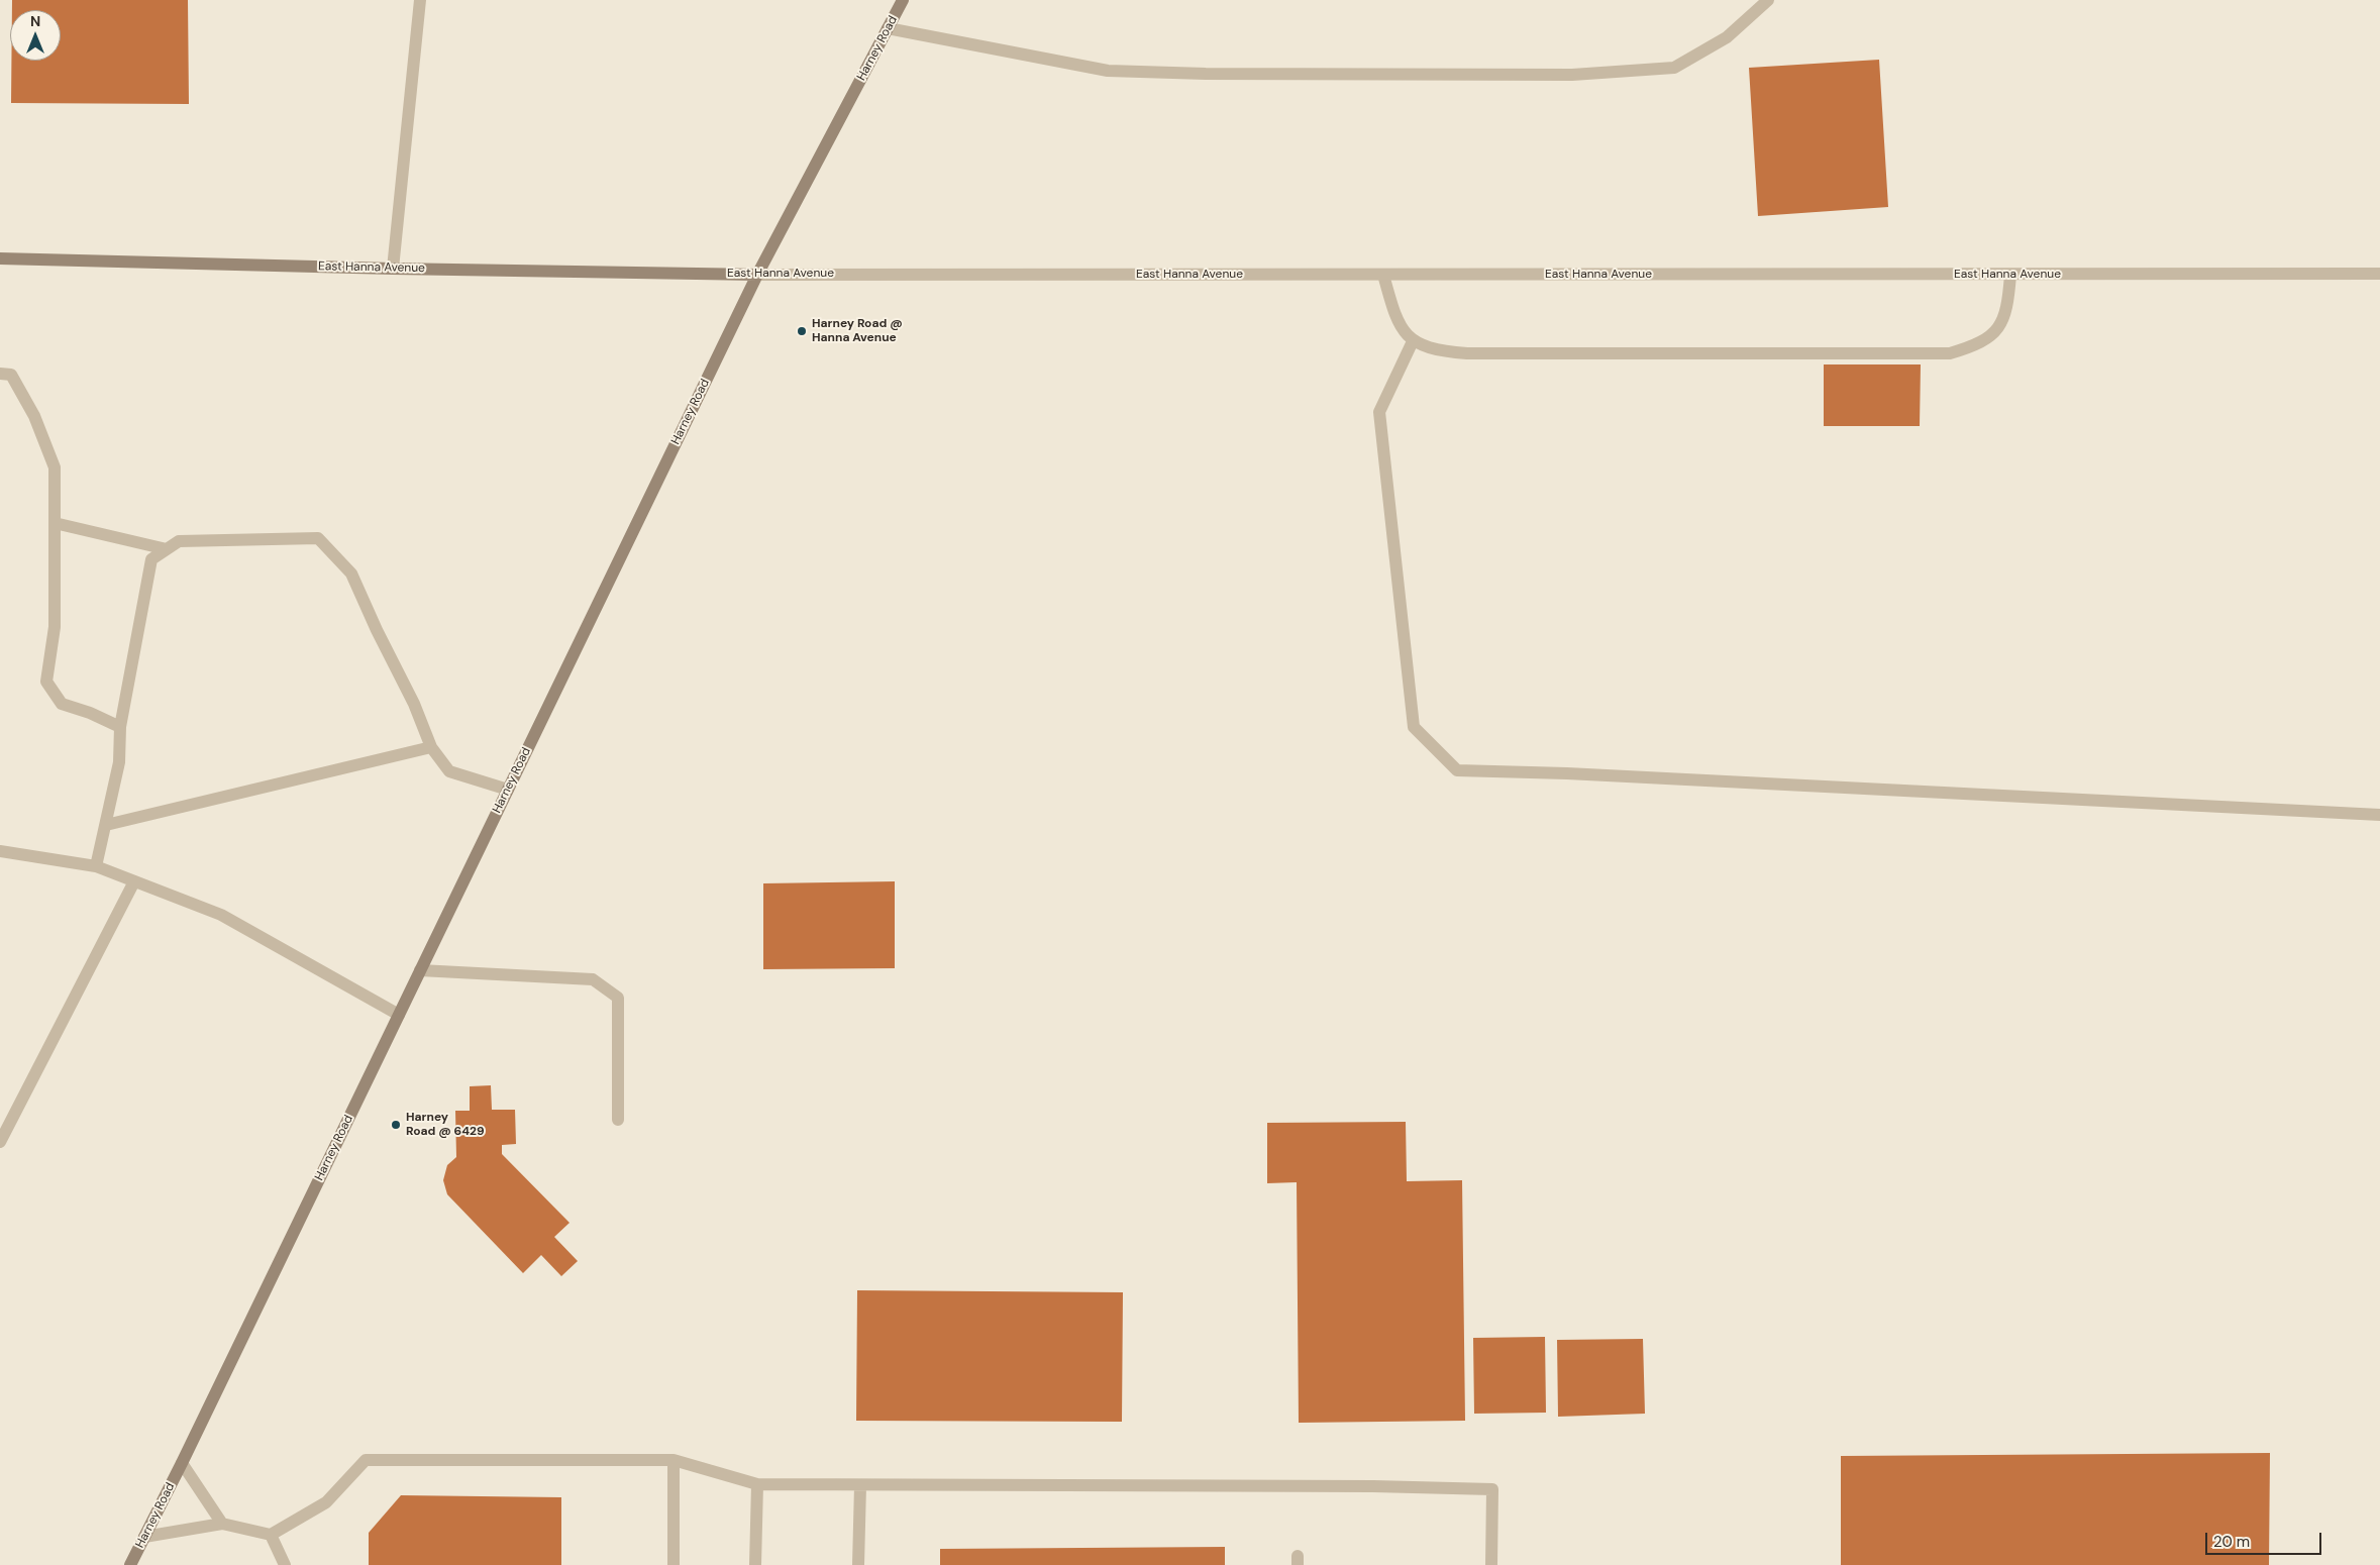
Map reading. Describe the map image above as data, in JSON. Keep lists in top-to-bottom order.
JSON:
{
  "streets": {
    "street": ["Harney Road", "East Hanna Avenue"]
  },
  "crossings": [
    ["Harney Road", "East Hanna Avenue"]
  ],
  "places": ["Harney Road @ Hanna Avenue", "Harney Road @ 6429"],
  "scale_bar": "20 m",
  "north": "top"
}
